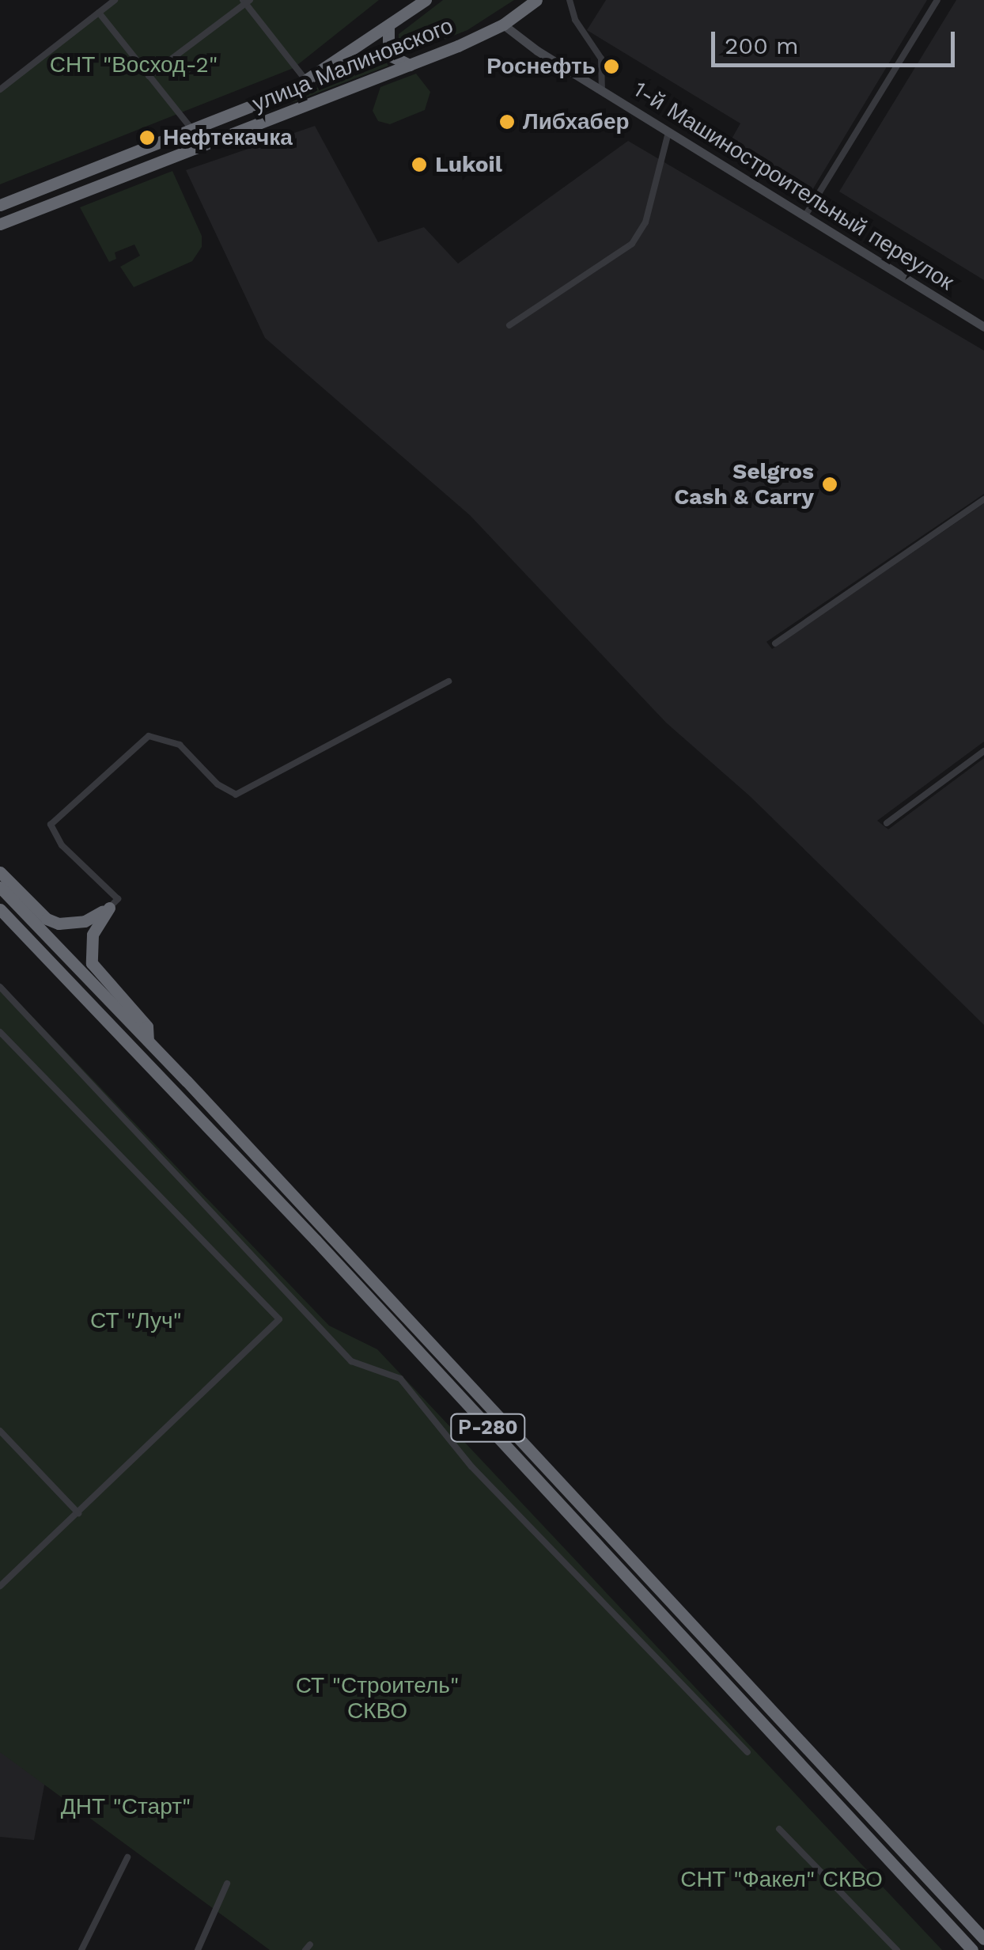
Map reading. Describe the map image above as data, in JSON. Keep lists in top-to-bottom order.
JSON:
{
  "streets": {
    "highway": ["улица Малиновского", "Р-280"],
    "street": ["1-й Машиностроительный переулок"]
  },
  "crossings": [
    ["улица Малиновского", "1-й Машиностроительный переулок"]
  ],
  "parks": [
    "СНТ \"Восход-2\"",
    "СТ \"Луч\"",
    "СТ \"Строитель\" СКВО",
    "ДНТ \"Старт\"",
    "СНТ \"Факел\" СКВО"
  ],
  "places": [
    "Роснефть",
    "Либхабер",
    "Нефтекачка",
    "Lukoil",
    "Selgros Cash & Carry"
  ],
  "scale_bar": "200 m"
}
